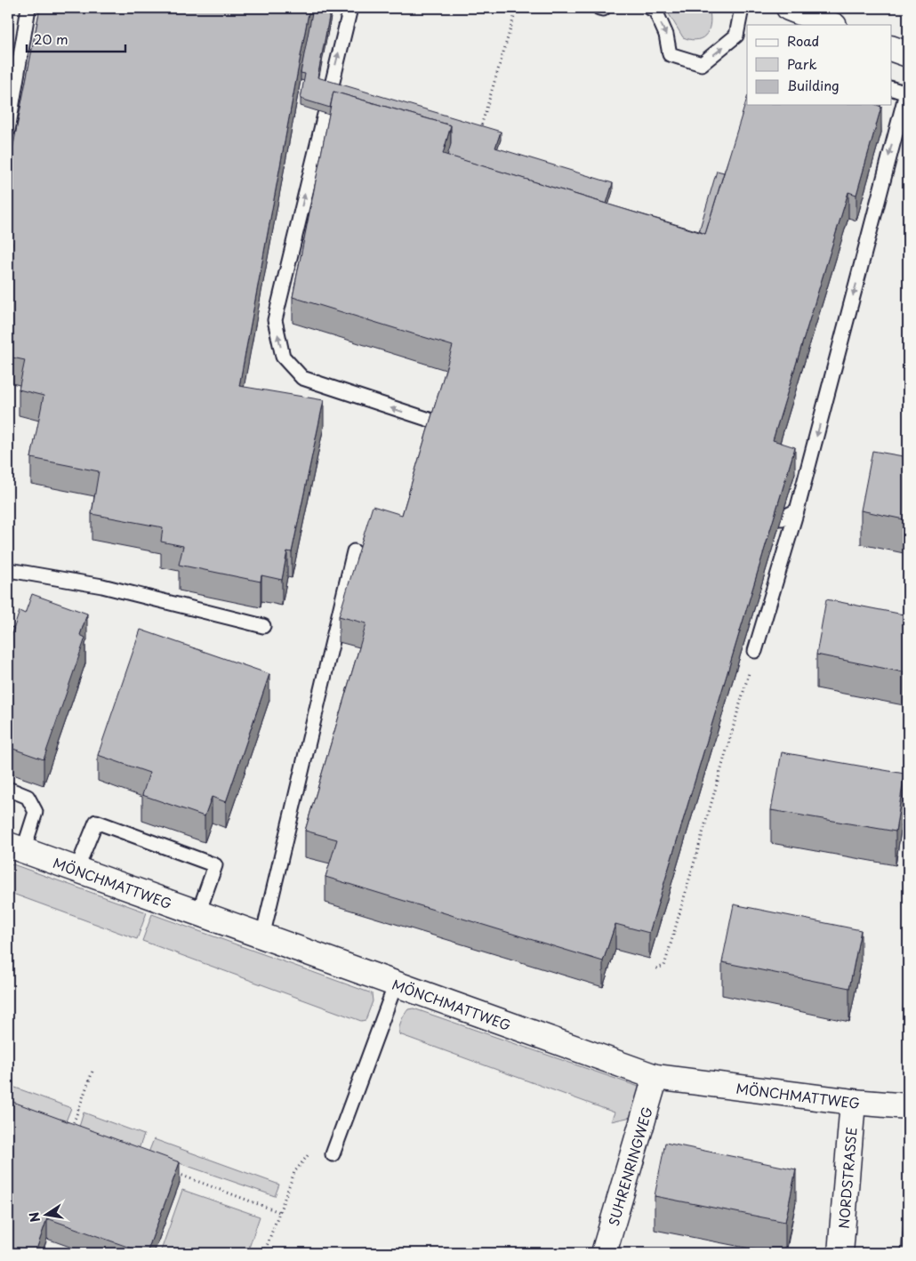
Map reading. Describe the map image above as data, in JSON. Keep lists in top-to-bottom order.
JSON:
{
  "streets": {
    "street": ["MÖNCHMATTWEG", "SUHRENRINGWEG", "NORDSTRASSE"]
  },
  "crossings": [
    ["MÖNCHMATTWEG", "SUHRENRINGWEG"],
    ["MÖNCHMATTWEG", "NORDSTRASSE"]
  ],
  "legend": ["Road", "Park", "Building"],
  "scale_bar": "20 m",
  "north": "left"
}
